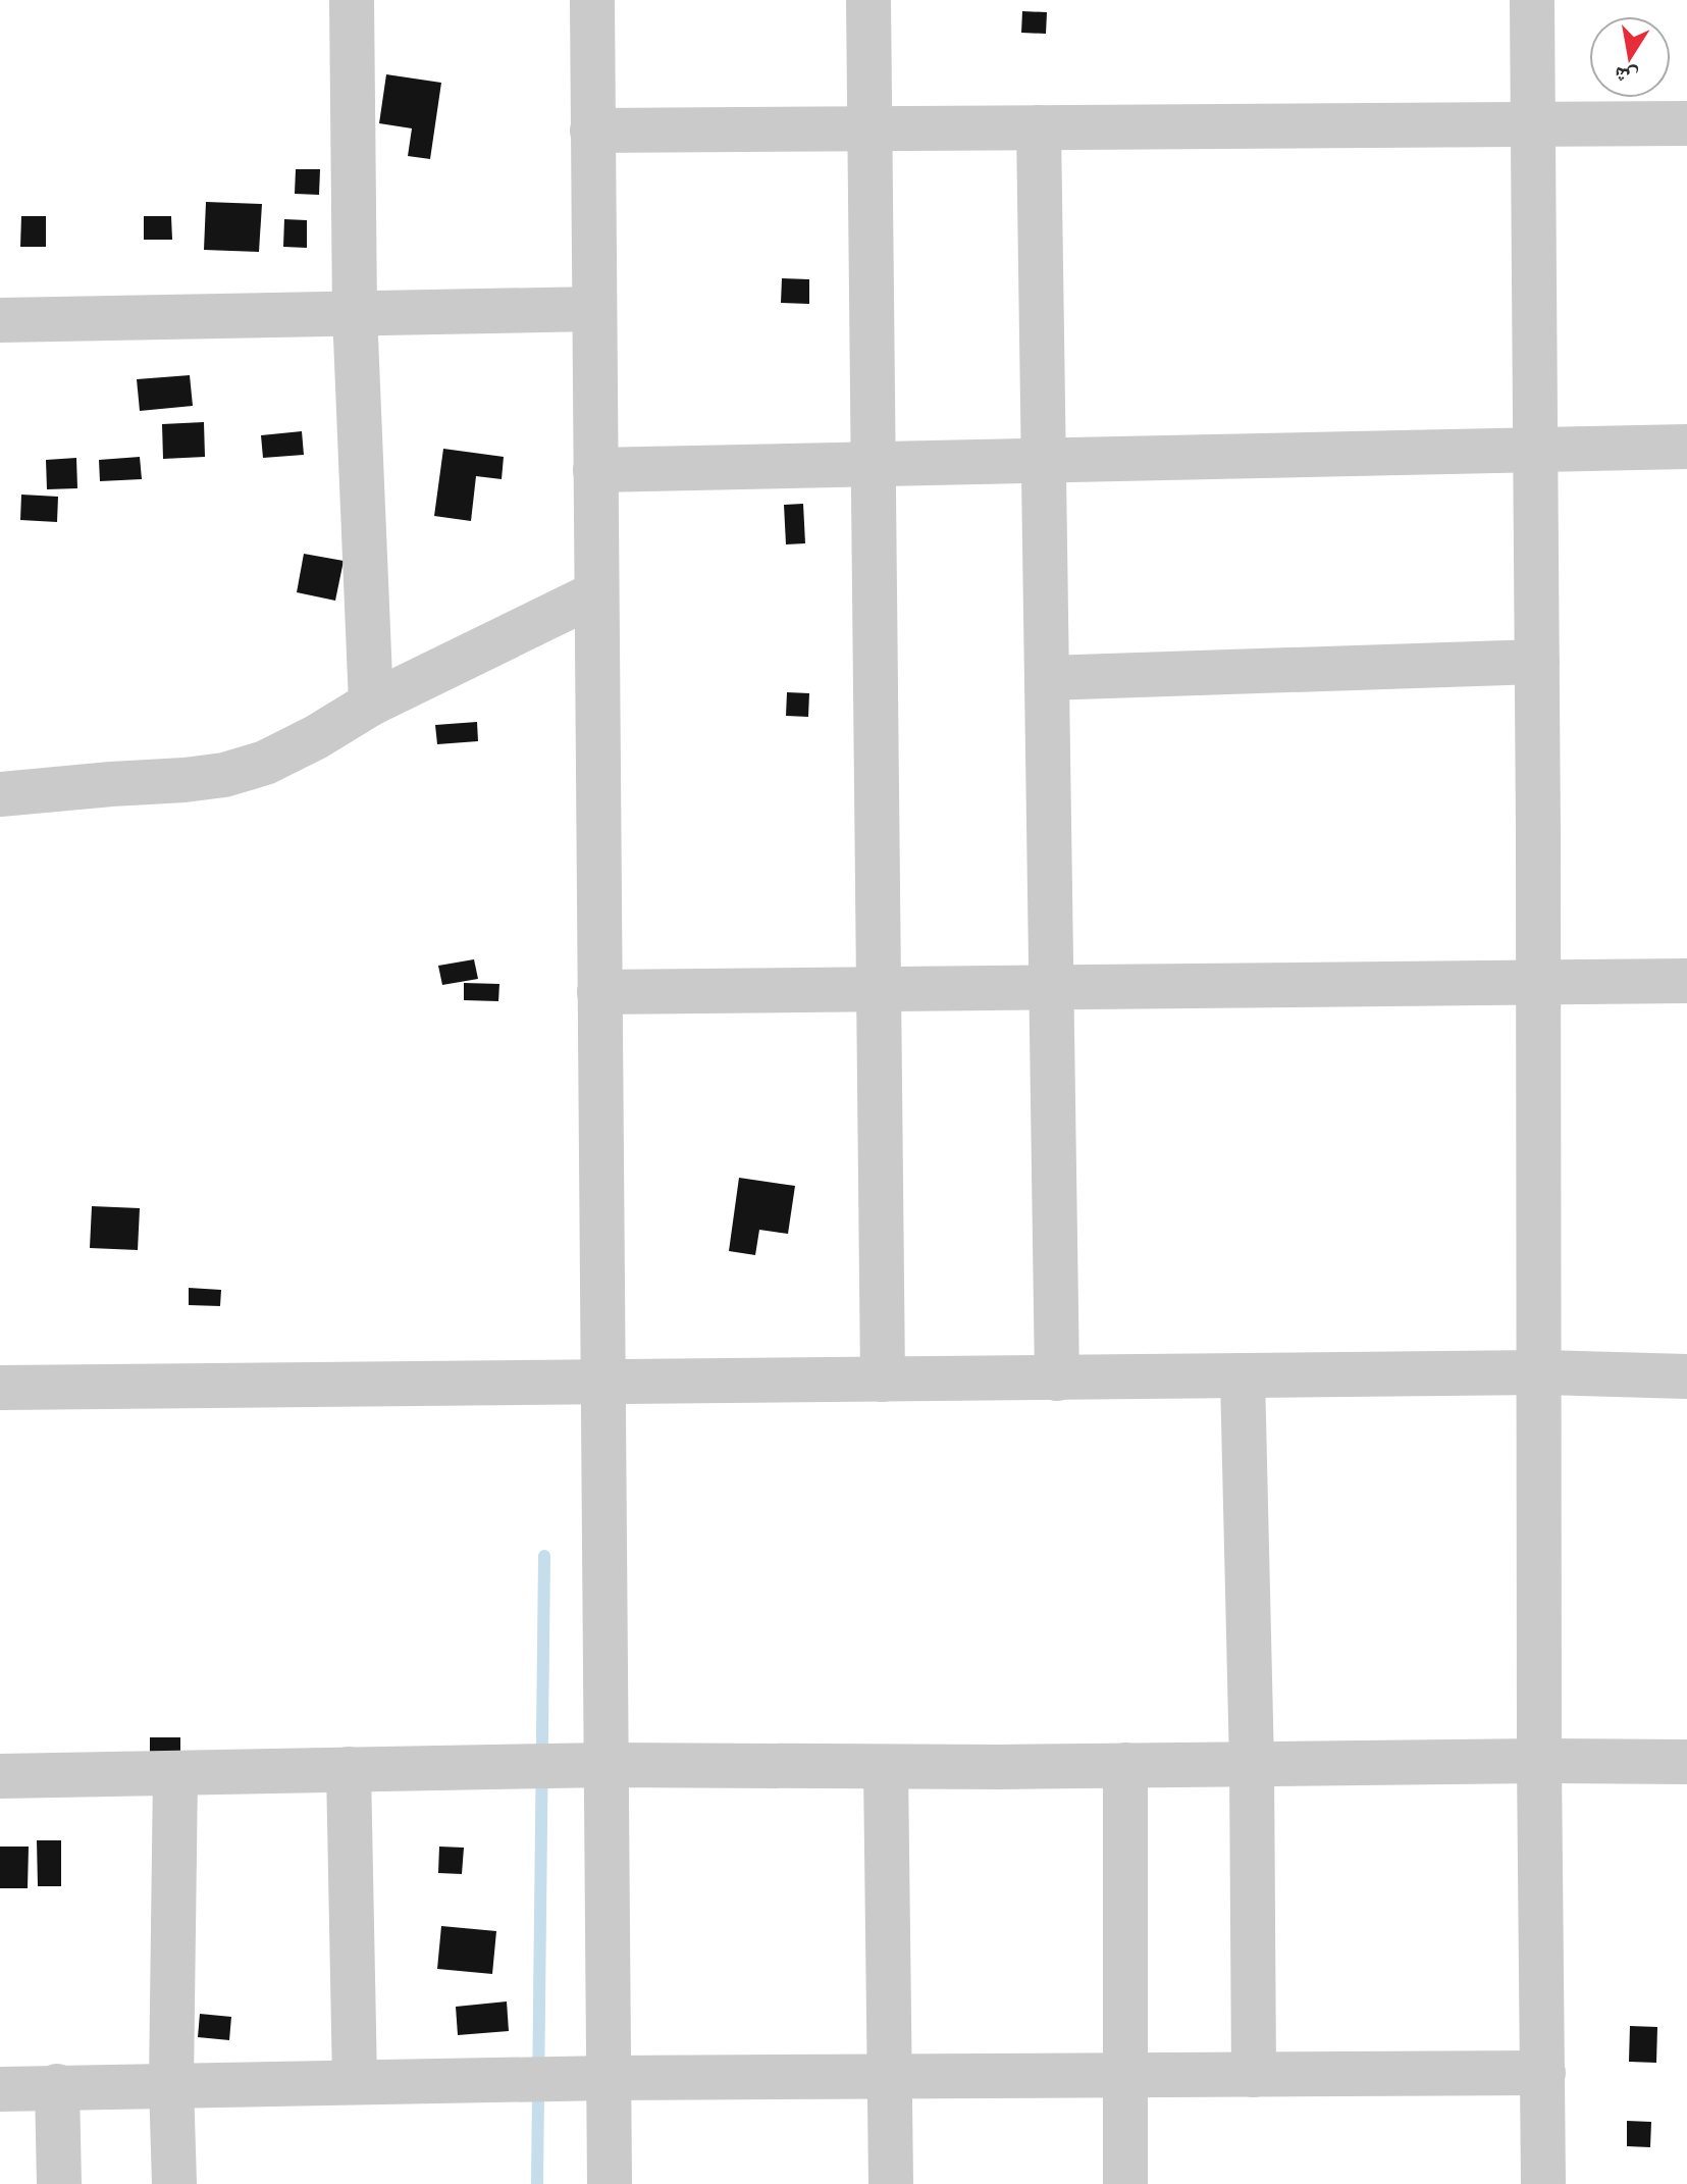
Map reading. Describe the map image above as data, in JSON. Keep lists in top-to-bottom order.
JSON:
{
  "north": "bottom"
}
